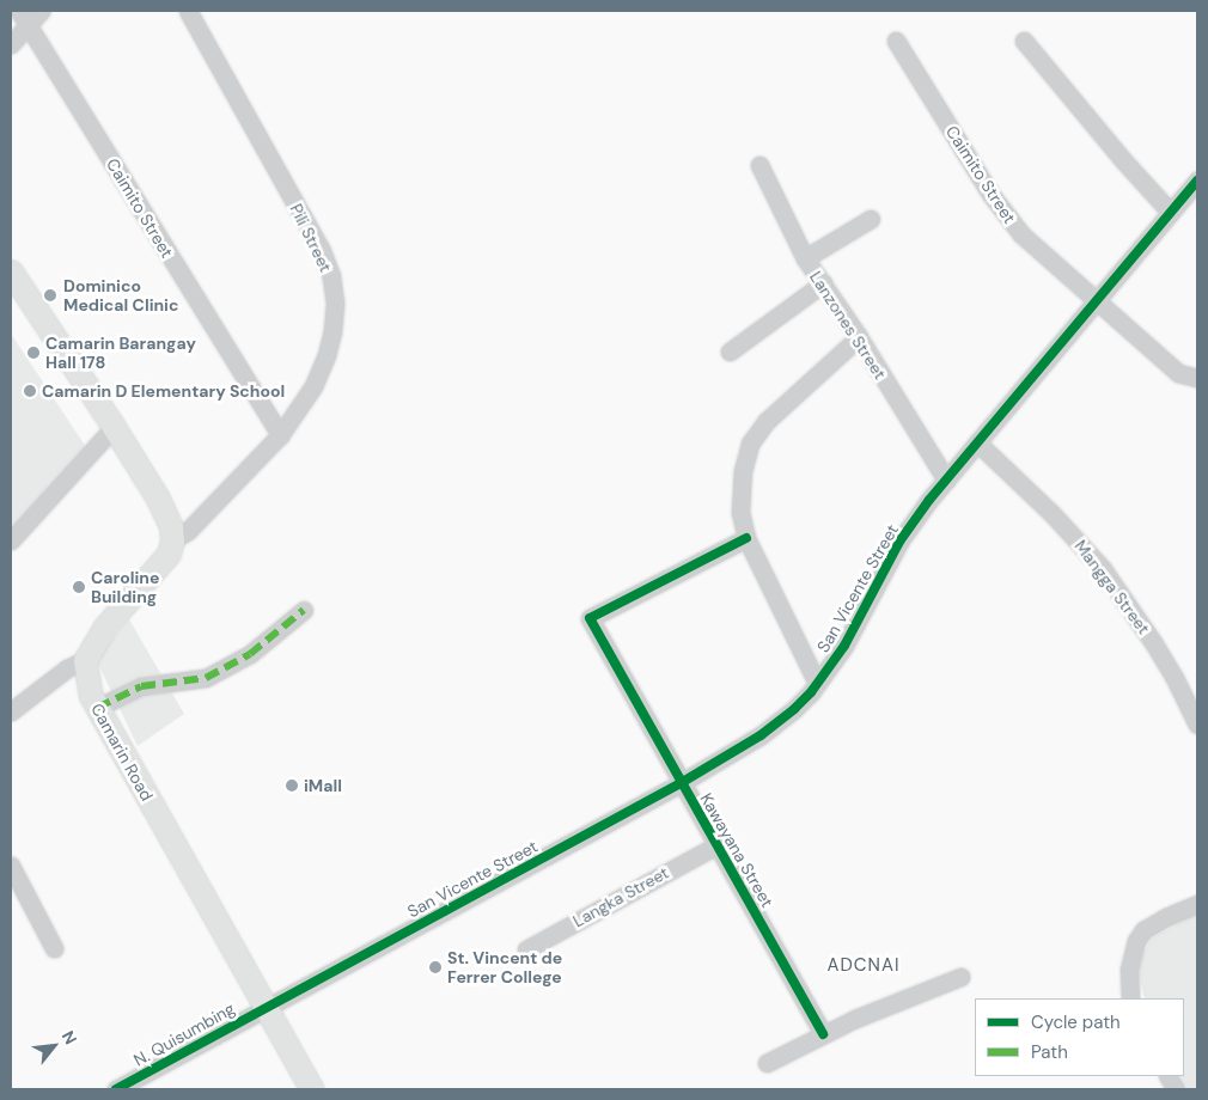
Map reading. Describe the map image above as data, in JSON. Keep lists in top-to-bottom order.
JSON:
{
  "streets": {
    "main road": ["Camarin Road"],
    "street": [
      "Caimito Street",
      "Pili Street",
      "Lanzones Street",
      "Mangga Street",
      "San Vicente Street",
      "Kawayana Street",
      "Langka Street",
      "N. Quisumbing"
    ]
  },
  "crossings": [
    ["Caimito Street", "Pili Street"],
    ["Caimito Street", "San Vicente Street"],
    ["Lanzones Street", "San Vicente Street"],
    ["Mangga Street", "San Vicente Street"],
    ["San Vicente Street", "Camarin Road"],
    ["San Vicente Street", "Kawayana Street"],
    ["San Vicente Street", "N. Quisumbing"],
    ["Camarin Road", "N. Quisumbing"],
    ["Kawayana Street", "Langka Street"]
  ],
  "districts": ["ADCNAI"],
  "places": [
    "Dominico Medical Clinic",
    "Camarin Barangay Hall 178",
    "Camarin D Elementary School",
    "Caroline Building",
    "iMall",
    "St. Vincent de Ferrer College"
  ],
  "legend": ["Cycle path", "Path"],
  "north": "top right"
}
